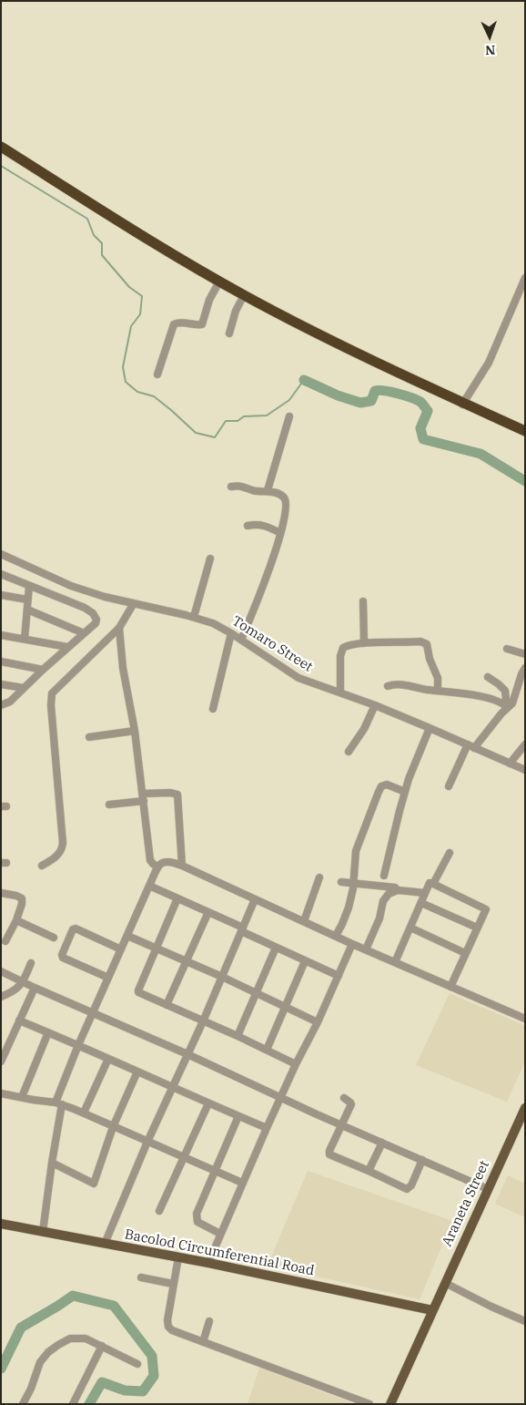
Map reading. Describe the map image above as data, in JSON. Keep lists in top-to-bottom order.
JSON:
{
  "streets": {
    "main road": ["Araneta Street", "Bacolod Circumferential Road"],
    "street": ["Tomaro Street"]
  },
  "crossings": [
    ["Araneta Street", "Bacolod Circumferential Road"]
  ],
  "north": "bottom"
}
